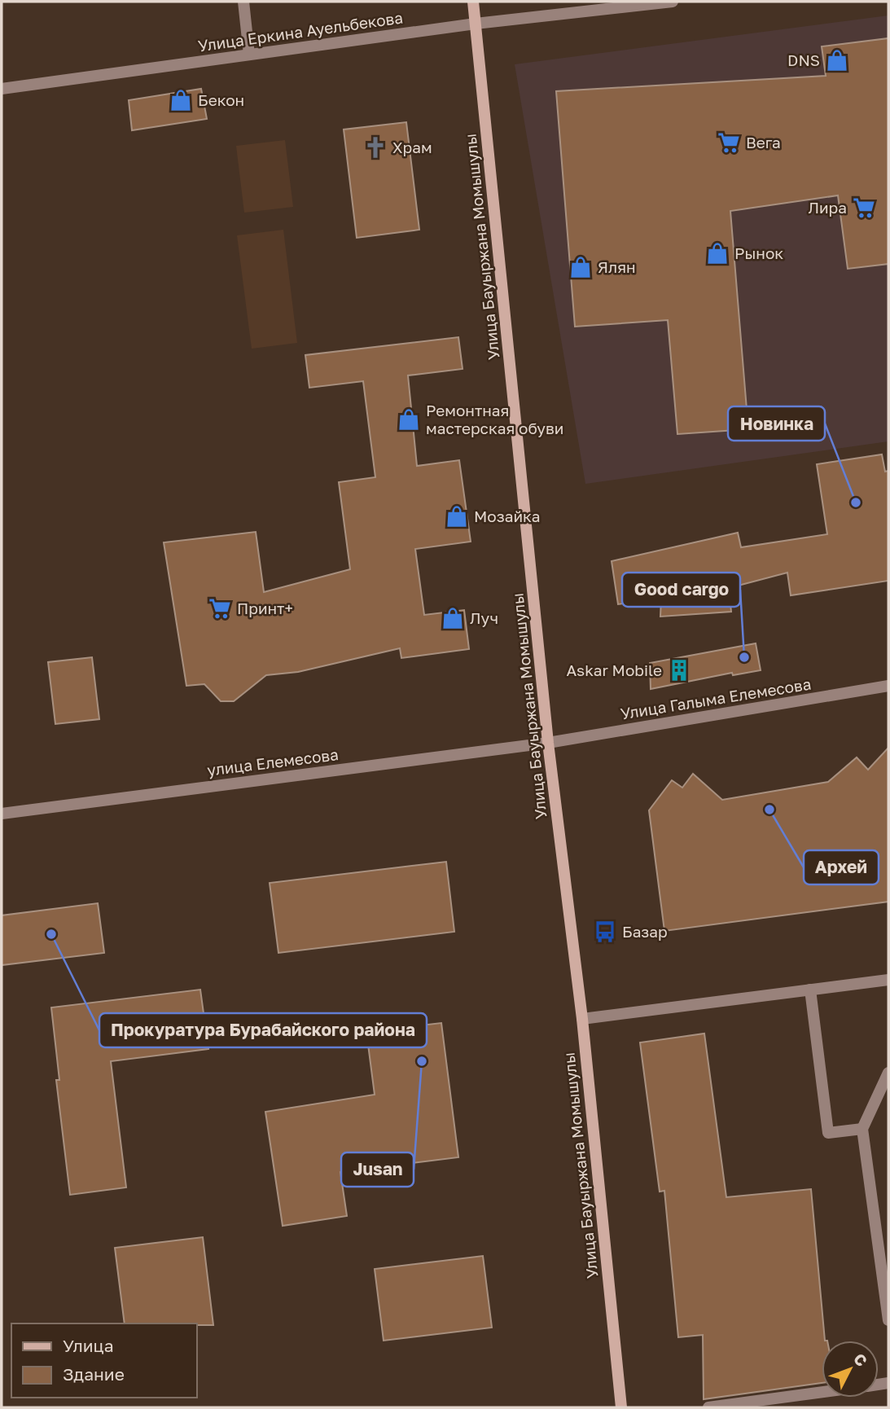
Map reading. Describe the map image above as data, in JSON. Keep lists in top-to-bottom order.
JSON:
{
  "streets": {
    "street": [
      "Улица Еркина Ауельбекова",
      "Улица Бауыржана Момышулы",
      "Улица Галыма Елемесова",
      "улица Елемесова"
    ]
  },
  "crossings": [
    ["Улица Еркина Ауельбекова", "Улица Бауыржана Момышулы"],
    ["Улица Бауыржана Момышулы", "Улица Галыма Елемесова"],
    ["Улица Бауыржана Момышулы", "улица Елемесова"],
    ["Улица Галыма Елемесова", "улица Елемесова"]
  ],
  "places": {
    "shop": [
      "DNS",
      "Бекон",
      "Рынок",
      "Ялян",
      "Ремонтная мастерская обуви",
      "Мозайка",
      "Луч"
    ],
    "supermarket": ["Вега", "Лира", "Принт+"],
    "church": ["Храм"],
    "other": [
      "Новинка",
      "Good cargo",
      "Архей",
      "Прокуратура Бурабайского района",
      "Jusan"
    ],
    "building": ["Askar Mobile"],
    "bus stop": ["Базар"]
  },
  "legend": ["Улица", "Здание"],
  "north": "top right"
}
